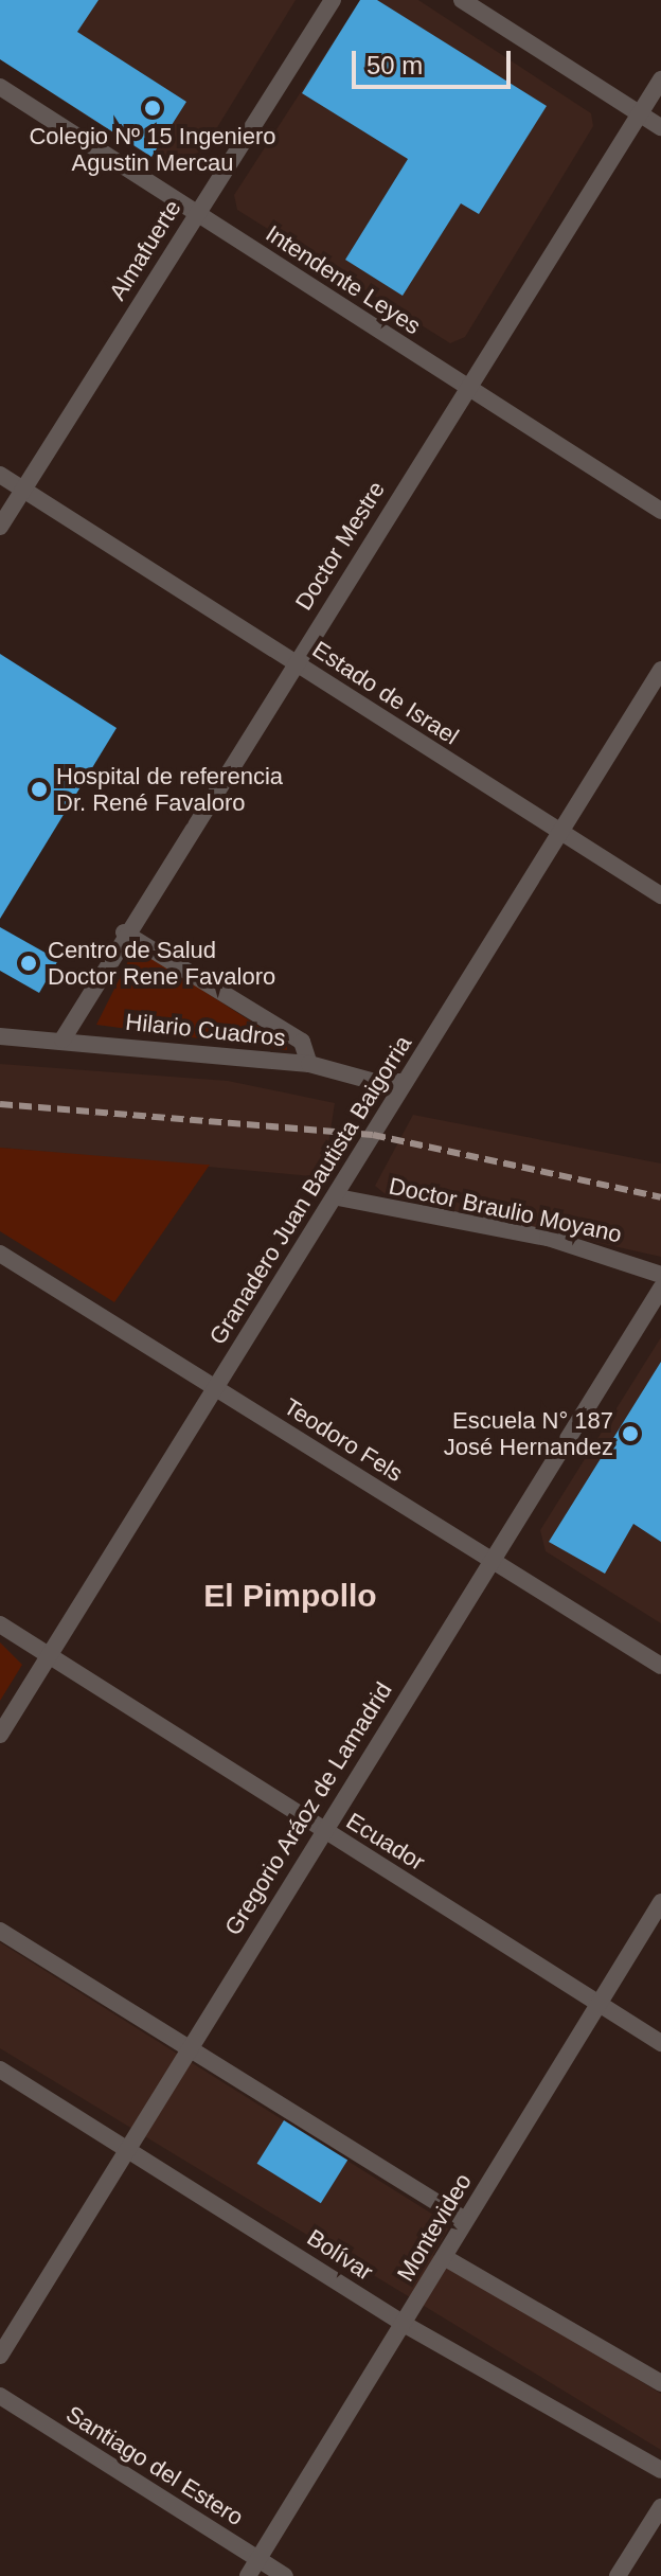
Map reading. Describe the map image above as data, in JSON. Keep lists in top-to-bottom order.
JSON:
{
  "streets": {
    "street": [
      "Almafuerte",
      "Intendente Leyes",
      "Doctor Mestre",
      "Estado de Israel",
      "Hilario Cuadros",
      "Granadero Juan Bautista Baigorria",
      "Doctor Braulio Moyano",
      "Teodoro Fels",
      "Gregorio Aráoz de Lamadrid",
      "Ecuador",
      "Montevideo",
      "Bolívar",
      "Santiago del Estero"
    ]
  },
  "crossings": [
    ["Almafuerte", "Intendente Leyes"],
    ["Almafuerte", "Estado de Israel"],
    ["Intendente Leyes", "Doctor Mestre"],
    ["Doctor Mestre", "Estado de Israel"],
    ["Doctor Mestre", "Hilario Cuadros"],
    ["Estado de Israel", "Granadero Juan Bautista Baigorria"],
    ["Hilario Cuadros", "Granadero Juan Bautista Baigorria"],
    ["Granadero Juan Bautista Baigorria", "Doctor Braulio Moyano"],
    ["Granadero Juan Bautista Baigorria", "Teodoro Fels"],
    ["Granadero Juan Bautista Baigorria", "Ecuador"],
    ["Teodoro Fels", "Gregorio Aráoz de Lamadrid"],
    ["Gregorio Aráoz de Lamadrid", "Ecuador"],
    ["Gregorio Aráoz de Lamadrid", "Bolívar"],
    ["Ecuador", "Montevideo"],
    ["Montevideo", "Bolívar"],
    ["Montevideo", "Santiago del Estero"]
  ],
  "districts": ["El Pimpollo"],
  "places": [
    "Colegio Nº 15 Ingeniero Agustin Mercau",
    "Hospital de referencia Dr. René Favaloro",
    "Centro de Salud Doctor Rene Favaloro",
    "Escuela N° 187 José Hernandez"
  ],
  "scale_bar": "50 m"
}
